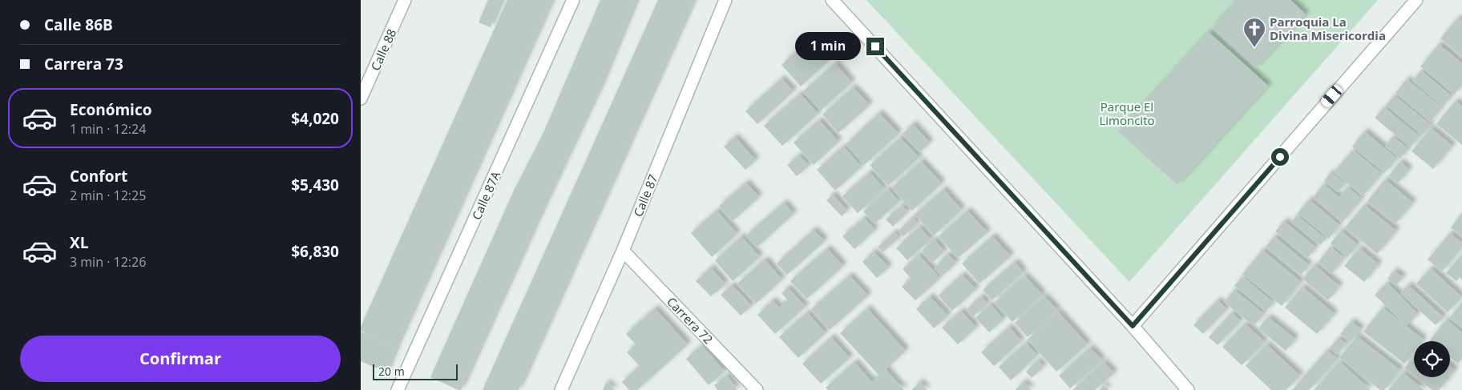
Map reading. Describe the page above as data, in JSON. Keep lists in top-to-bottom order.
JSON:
{
  "streets": {
    "street": [
      "Calle 88",
      "Calle 87A",
      "Calle 87",
      "Carrera 72"
    ]
  },
  "crossings": [
    ["Calle 87", "Carrera 72"]
  ],
  "parks": ["Parque El Limoncito"],
  "places": {
    "church": ["Parroquia La Divina Misericordia"]
  },
  "scale_bar": "20 m",
  "page": {
    "banner": ["Calle 86B", "Carrera 73"],
    "bubble": "1 min",
    "list": [
      {
        "name": "Económico",
        "note": "1 min · 12:24",
        "value": "$4,020"
      },
      {
        "name": "Confort",
        "note": "2 min · 12:25",
        "value": "$5,430"
      },
      {
        "name": "XL",
        "note": "3 min · 12:26",
        "value": "$6,830"
      }
    ],
    "buttons": "Confirmar",
    "scale": "20 m"
  }
}
